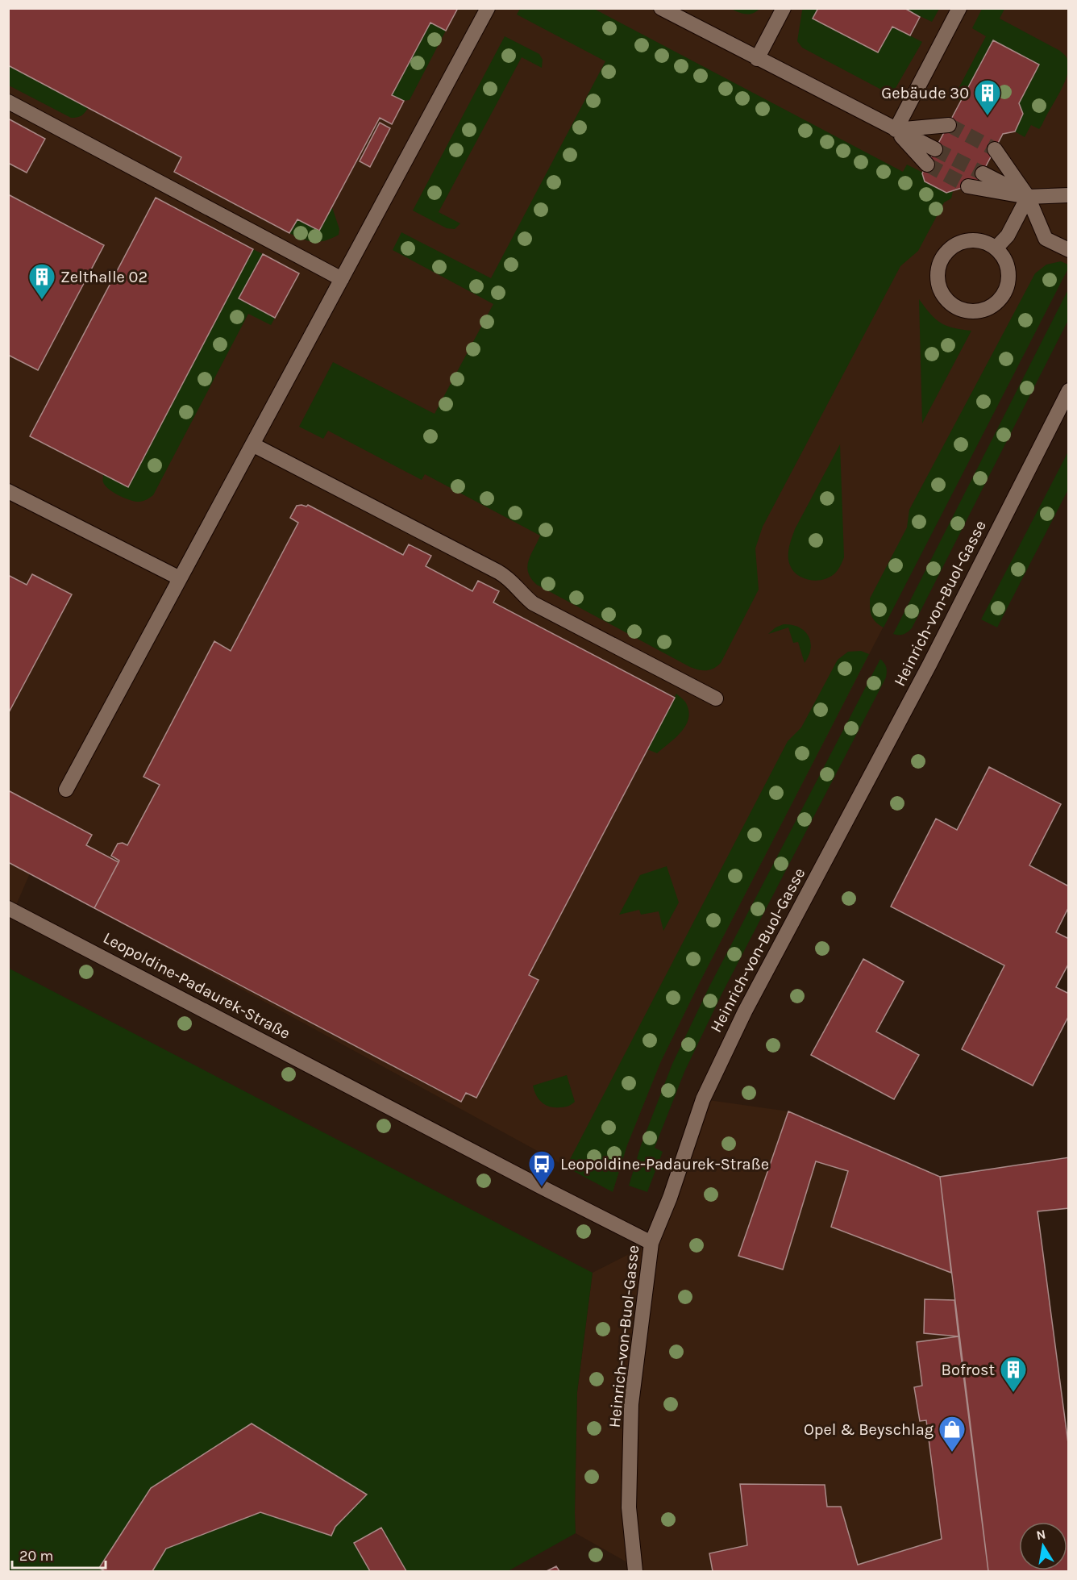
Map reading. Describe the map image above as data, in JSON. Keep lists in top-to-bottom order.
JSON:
{
  "streets": {
    "street": ["Heinrich-von-Buol-Gasse", "Leopoldine-Padaurek-Straße"]
  },
  "crossings": [
    ["Heinrich-von-Buol-Gasse", "Leopoldine-Padaurek-Straße"]
  ],
  "places": {
    "building": ["Gebäude 30", "Zelthalle 02", "Bofrost"],
    "bus stop": ["Leopoldine-Padaurek-Straße"],
    "shop": ["Opel & Beyschlag"]
  },
  "scale_bar": "20 m",
  "north": "top"
}
